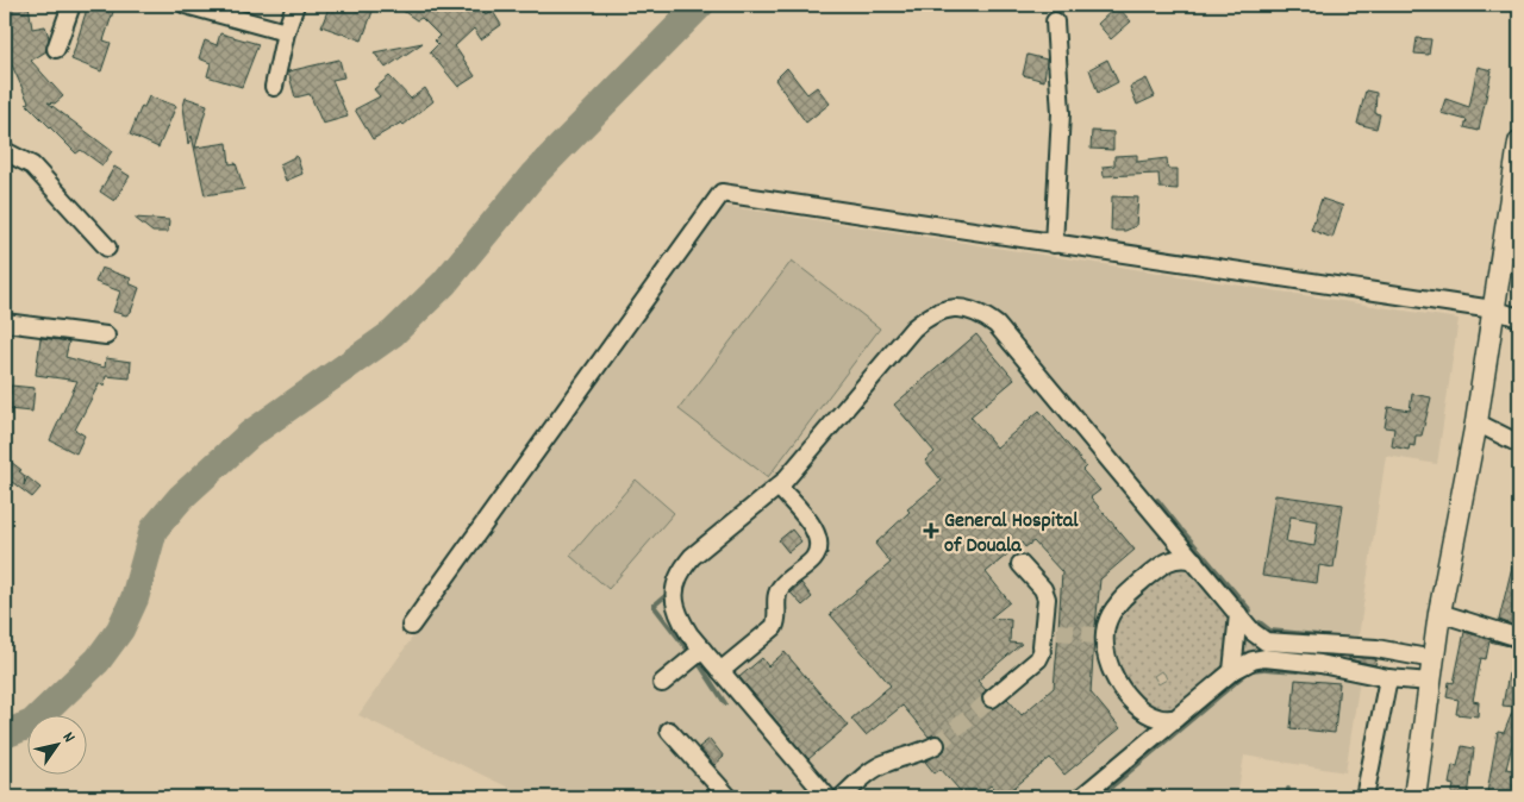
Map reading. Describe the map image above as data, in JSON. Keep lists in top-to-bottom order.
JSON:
{
  "places": {
    "health": ["General Hospital of Douala"]
  },
  "north": "top right"
}
